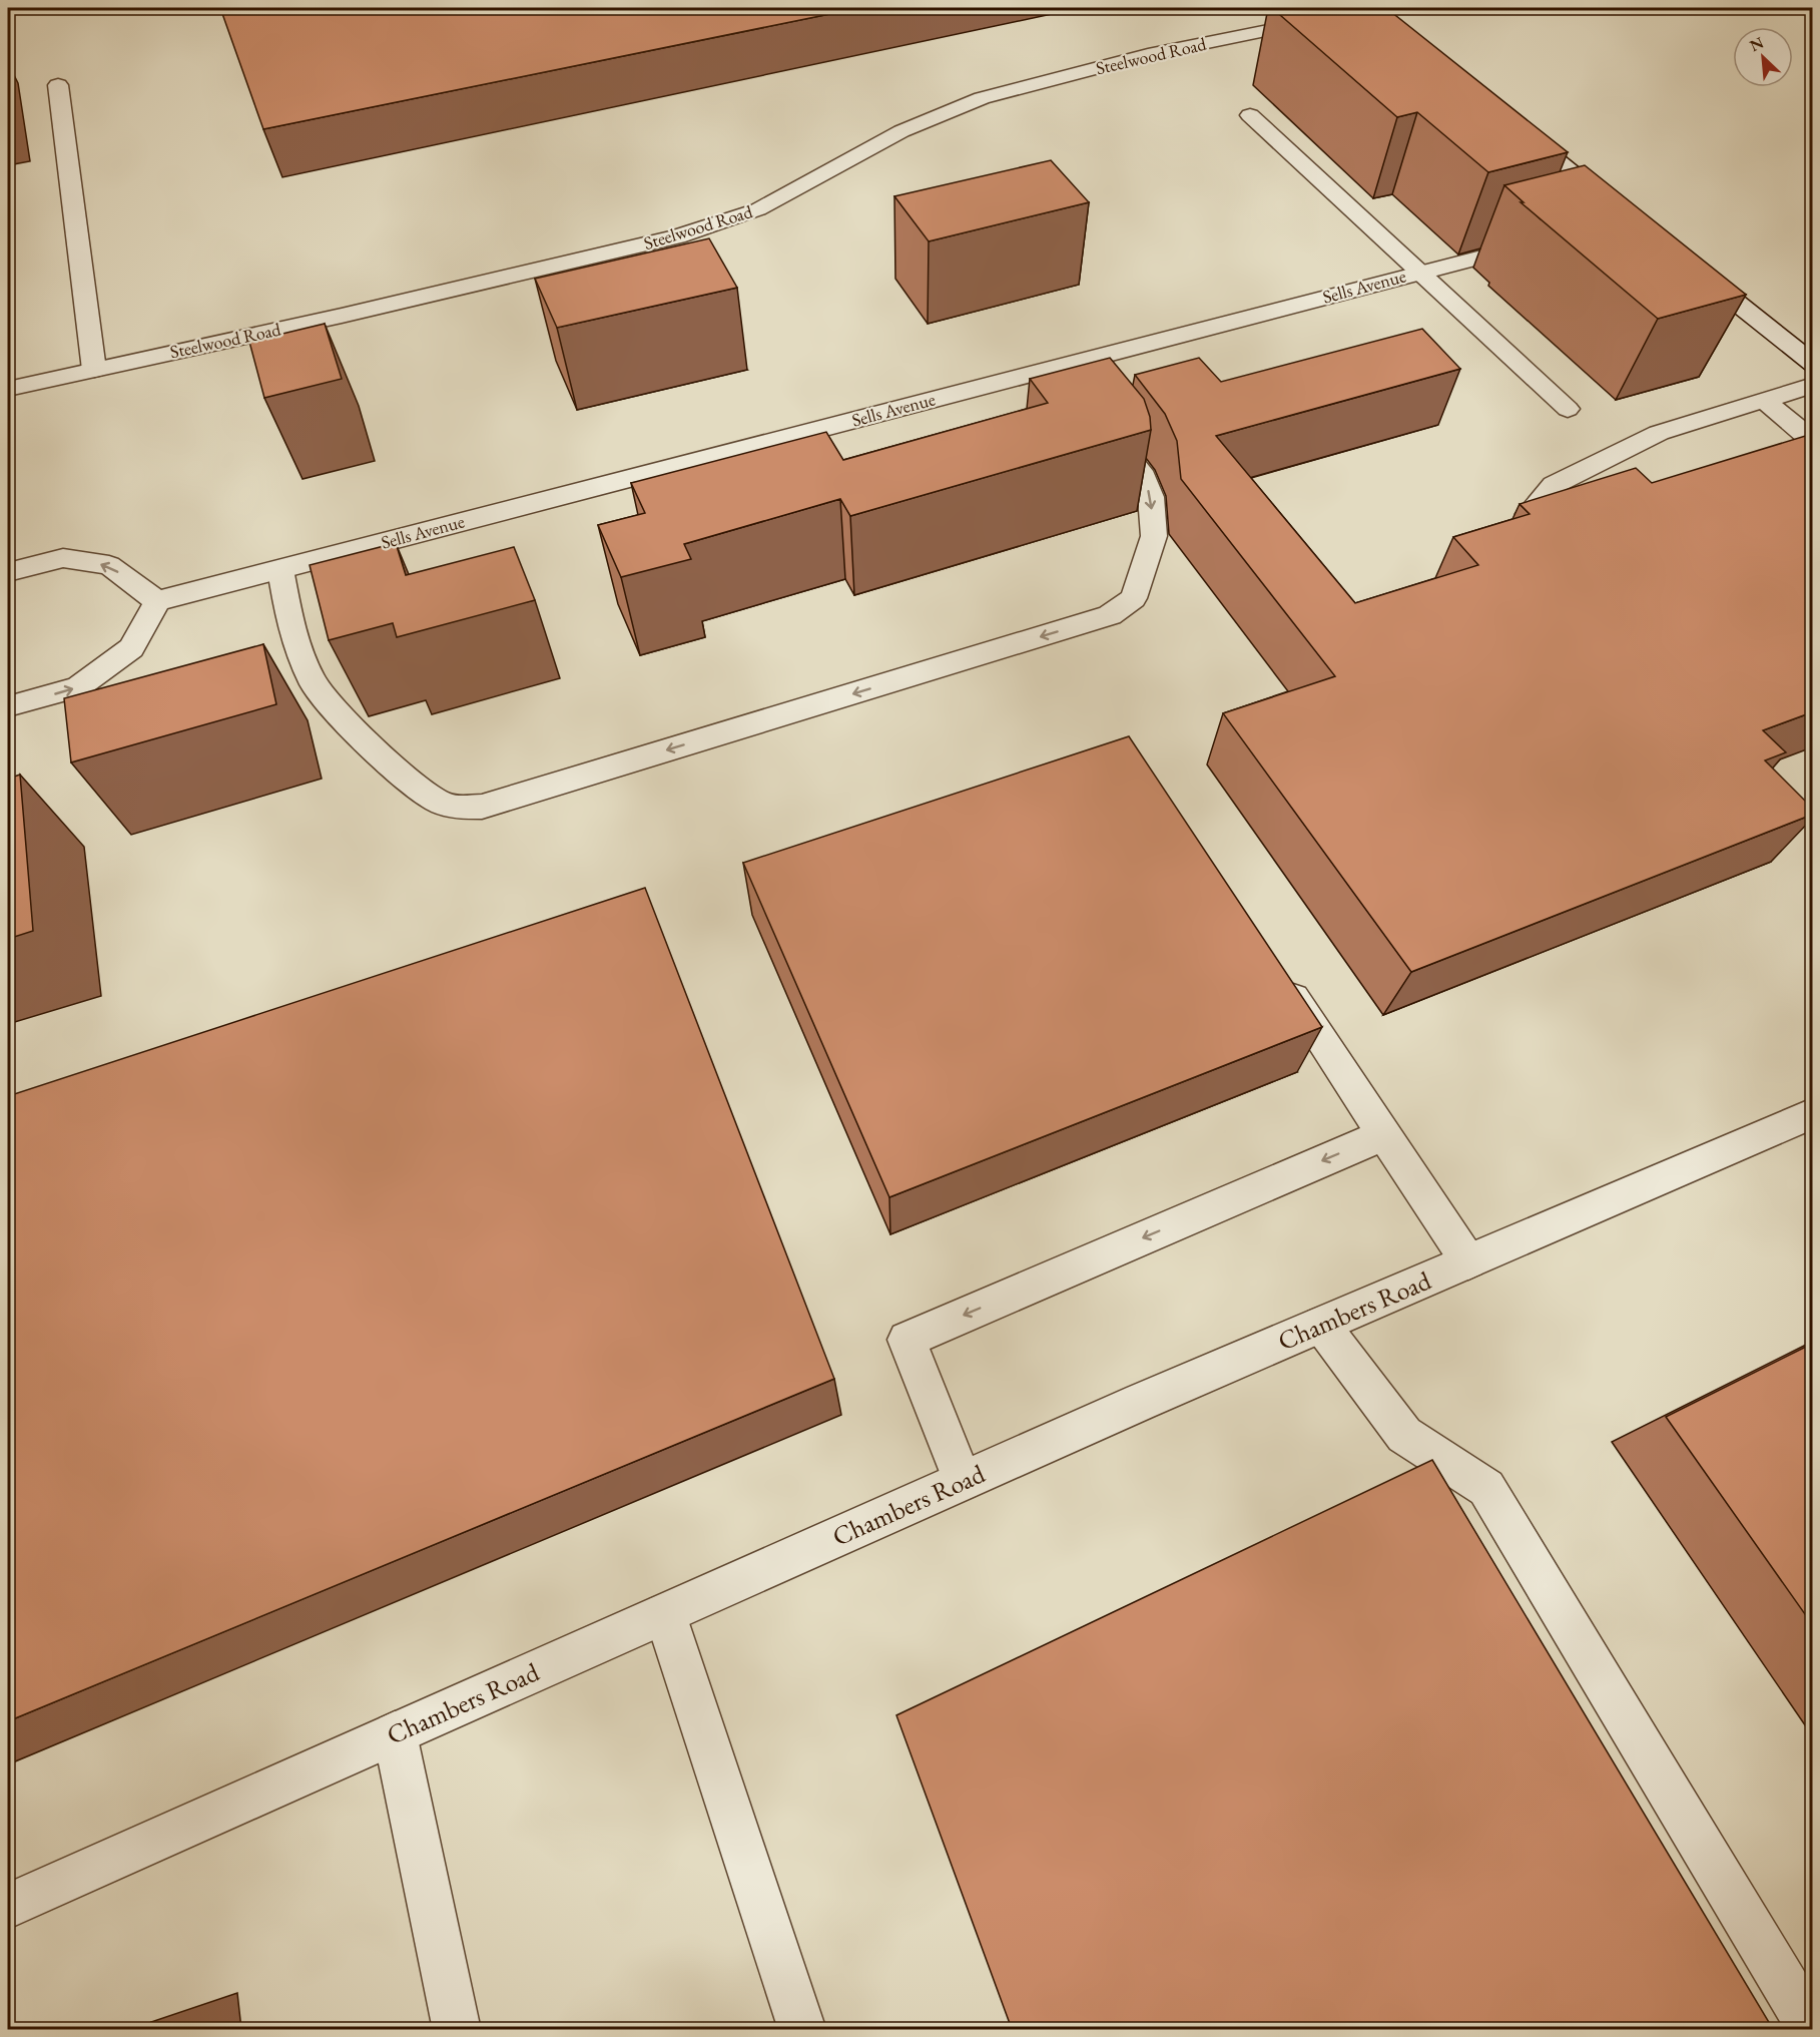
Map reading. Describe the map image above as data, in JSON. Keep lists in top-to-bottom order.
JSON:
{
  "streets": {
    "street": ["Steelwood Road", "Sells Avenue", "Chambers Road"]
  },
  "north": "top left"
}
